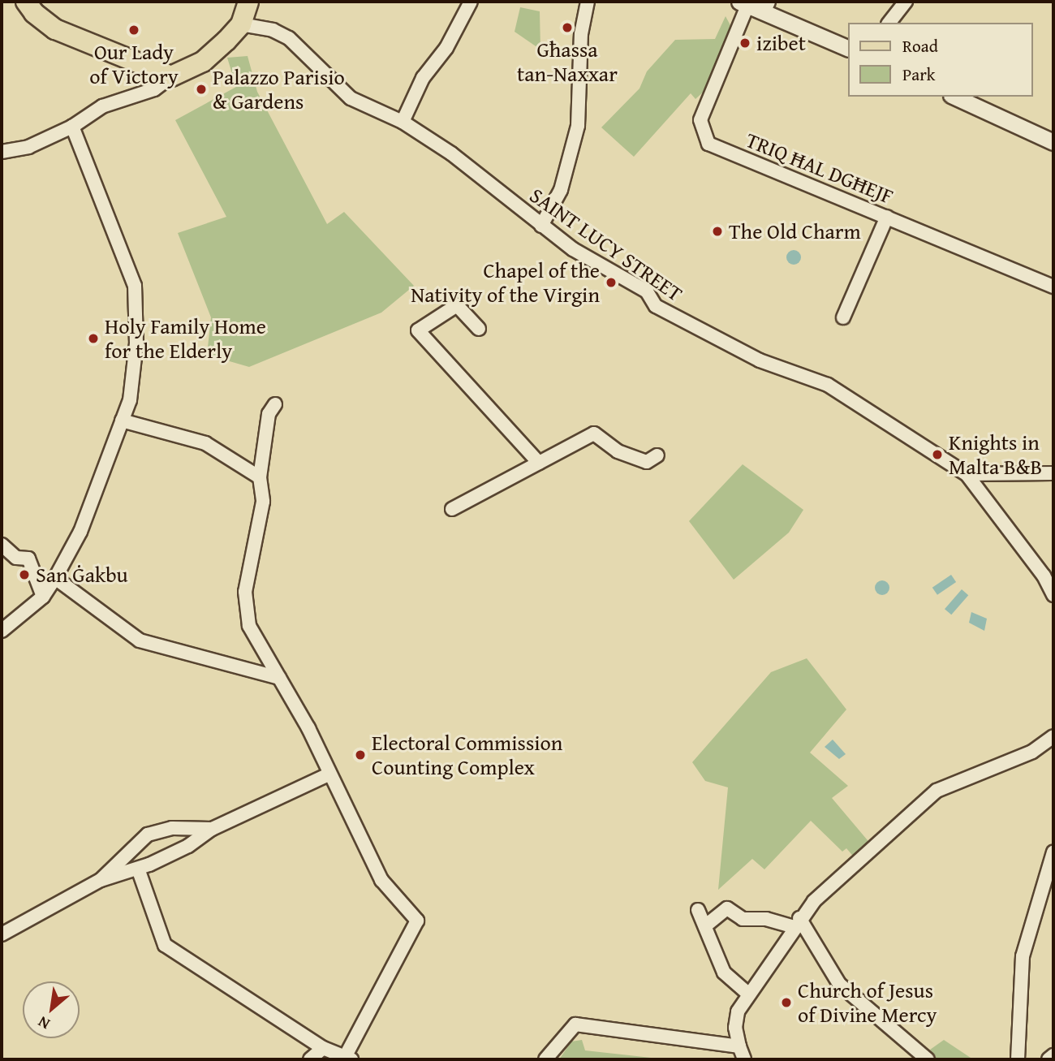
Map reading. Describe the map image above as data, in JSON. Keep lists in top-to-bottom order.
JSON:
{
  "streets": {
    "street": ["TRIQ ĦAL DGĦEJF", "SAINT LUCY STREET"]
  },
  "places": [
    "Għassa tan-Naxxar",
    "Our Lady of Victory",
    "izibet",
    "Palazzo Parisio & Gardens",
    "The Old Charm",
    "Chapel of the Nativity of the Virgin",
    "Holy Family Home for the Elderly",
    "Knights in Malta B&B",
    "San Ġakbu",
    "Electoral Commission Counting Complex",
    "Church of Jesus of Divine Mercy"
  ],
  "legend": ["Road", "Park"],
  "north": "bottom left"
}
